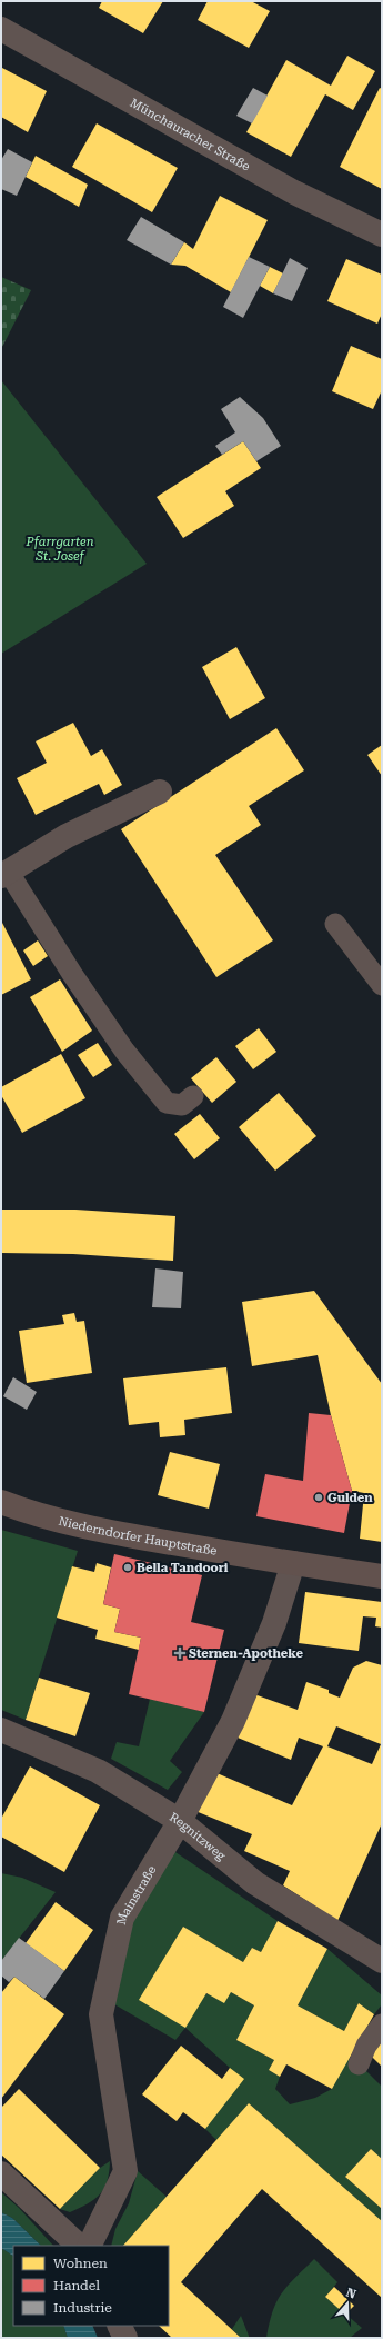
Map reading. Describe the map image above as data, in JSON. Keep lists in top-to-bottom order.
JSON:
{
  "streets": {
    "street": [
      "Münchauracher Straße",
      "Niederndorfer Hauptstraße",
      "Regnitzweg",
      "Mainstraße"
    ]
  },
  "crossings": [
    ["Niederndorfer Hauptstraße", "Mainstraße"],
    ["Regnitzweg", "Mainstraße"]
  ],
  "parks": ["Pfarrgarten St. Josef"],
  "places": {
    "other": ["Gulden", "Bella Tandoori"],
    "health": ["Sternen-Apotheke"]
  },
  "legend": ["Wohnen", "Handel", "Industrie"],
  "north": "top"
}
